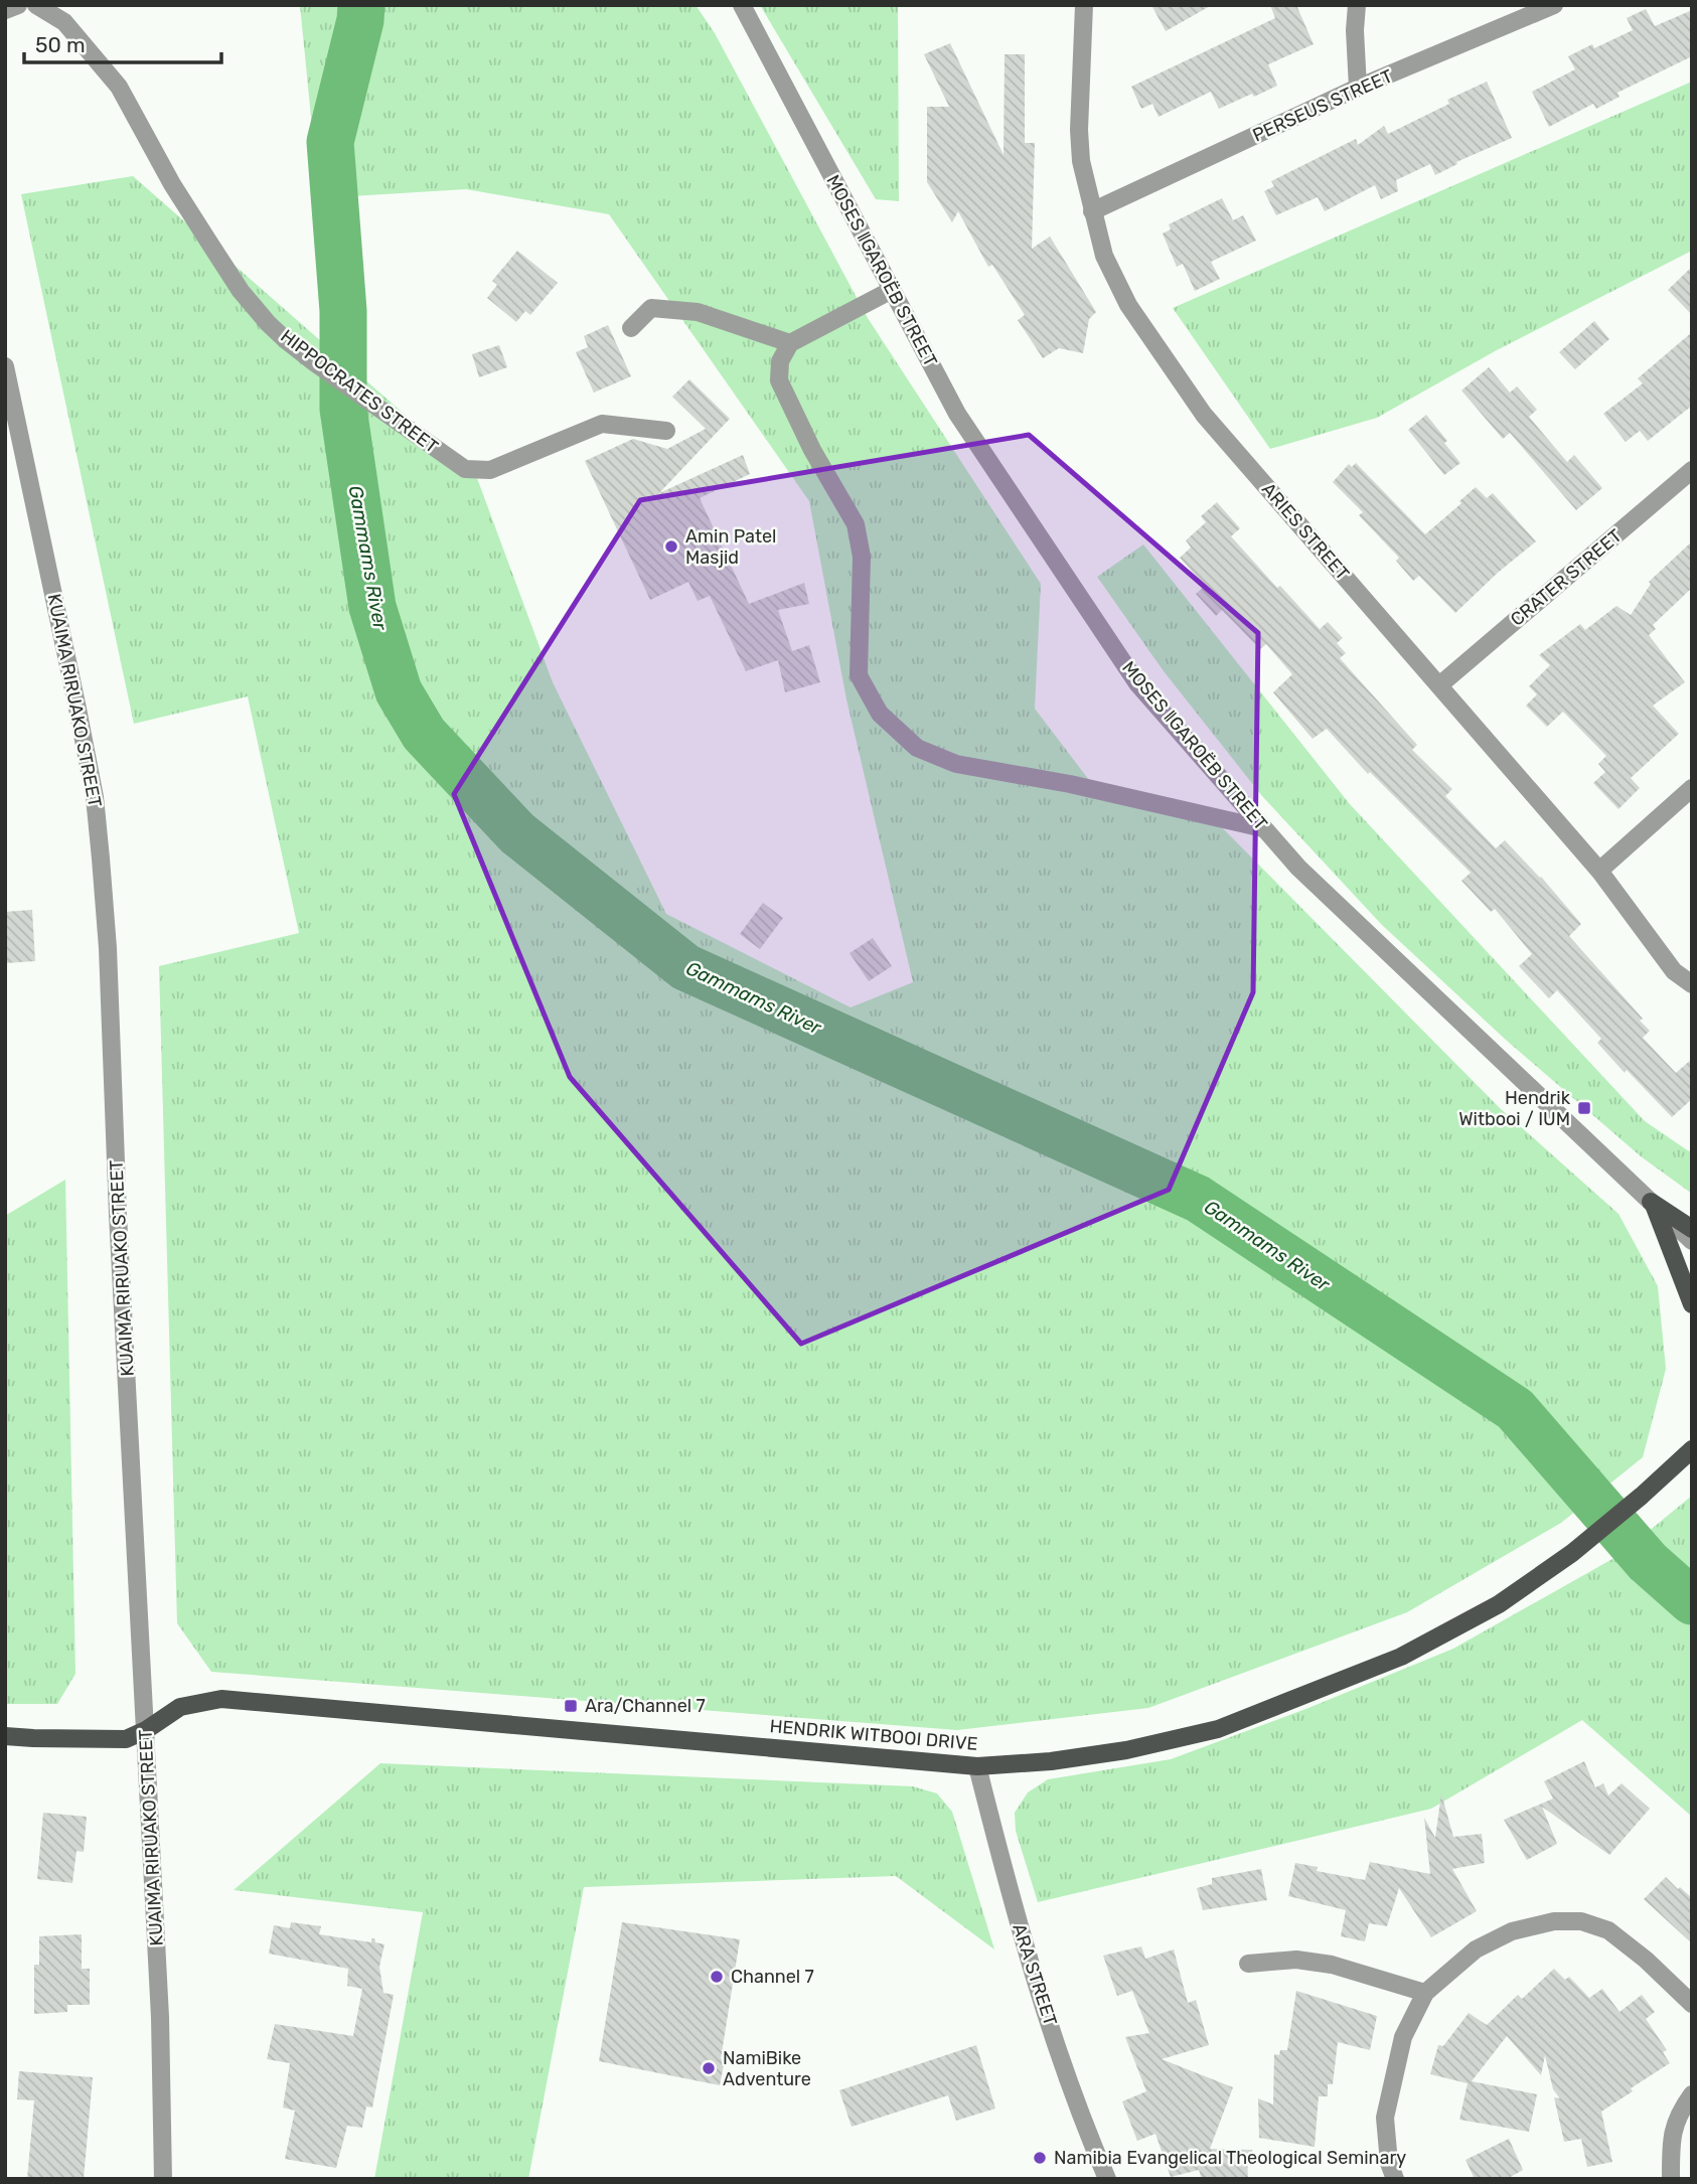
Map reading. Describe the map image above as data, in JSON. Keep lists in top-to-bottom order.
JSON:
{
  "streets": {
    "main road": ["HENDRIK WITBOOI DRIVE"],
    "street": [
      "PERSEUS STREET",
      "MOSES ǁGAROËB STREET",
      "HIPPOCRATES STREET",
      "ARIES STREET",
      "CRATER STREET",
      "KUAIMA RIRUAKO STREET",
      "ARA STREET"
    ]
  },
  "crossings": [
    ["PERSEUS STREET", "ARIES STREET"],
    ["ARIES STREET", "CRATER STREET"],
    ["KUAIMA RIRUAKO STREET", "HENDRIK WITBOOI DRIVE"],
    ["HENDRIK WITBOOI DRIVE", "ARA STREET"]
  ],
  "water": ["Gammams River"],
  "places": {
    "other": [
      "Amin Patel Masjid",
      "Channel 7",
      "NamiBike Adventure",
      "Namibia Evangelical Theological Seminary"
    ],
    "transit": ["Hendrik Witbooi / IUM", "Ara/Channel 7"]
  },
  "scale_bar": "50 m"
}
